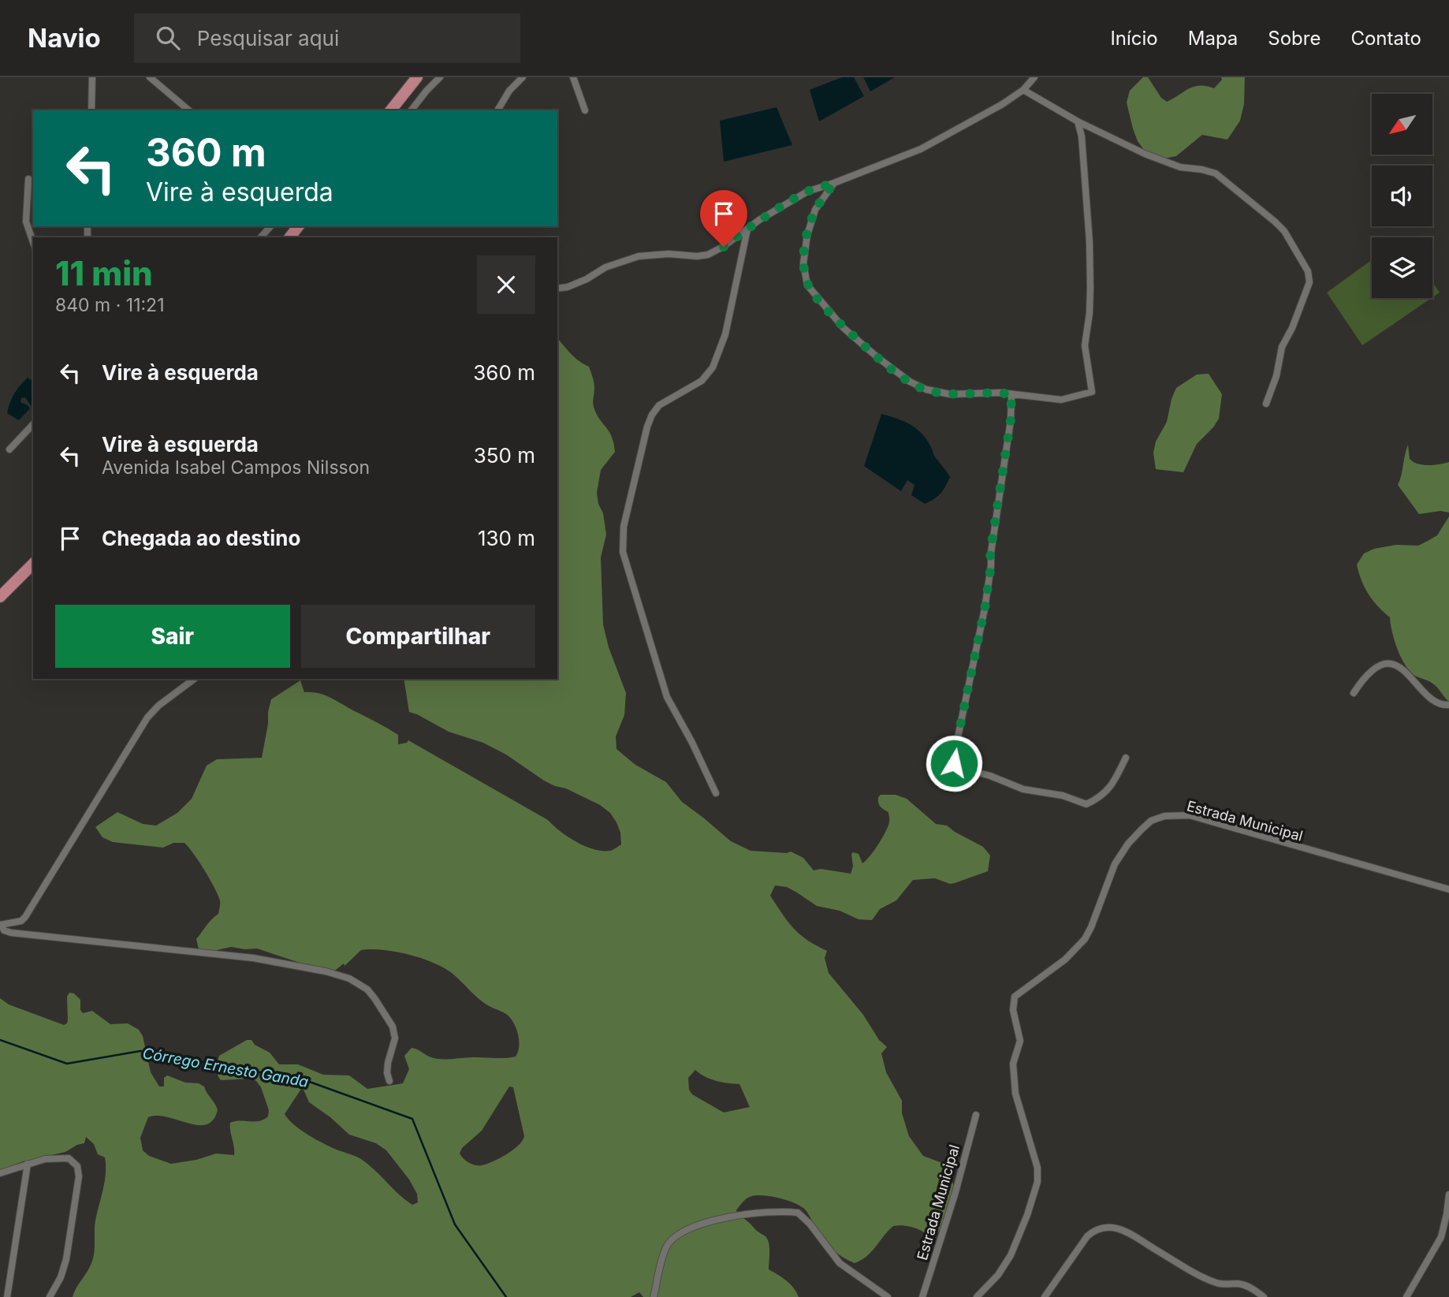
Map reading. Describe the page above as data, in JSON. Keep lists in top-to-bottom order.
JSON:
{
  "streets": {
    "street": ["Estrada Municipal"]
  },
  "water": ["Córrego Ernesto Ganda"],
  "north": "bottom left",
  "page": {
    "header": "Navio",
    "search": "Pesquisar aqui",
    "nav": [
      "Início",
      "Mapa",
      "Sobre",
      "Contato"
    ],
    "turn": ["360 m", "Vire à esquerda"],
    "heading": ["11 min", "840 m · 11:21"],
    "list": [
      {
        "name": "Vire à esquerda",
        "value": "360 m"
      },
      {
        "name": "Vire à esquerda",
        "note": "Avenida Isabel Campos Nilsson",
        "value": "350 m"
      },
      {
        "name": "Chegada ao destino",
        "value": "130 m"
      }
    ],
    "buttons": ["Sair", "Compartilhar"]
  }
}
